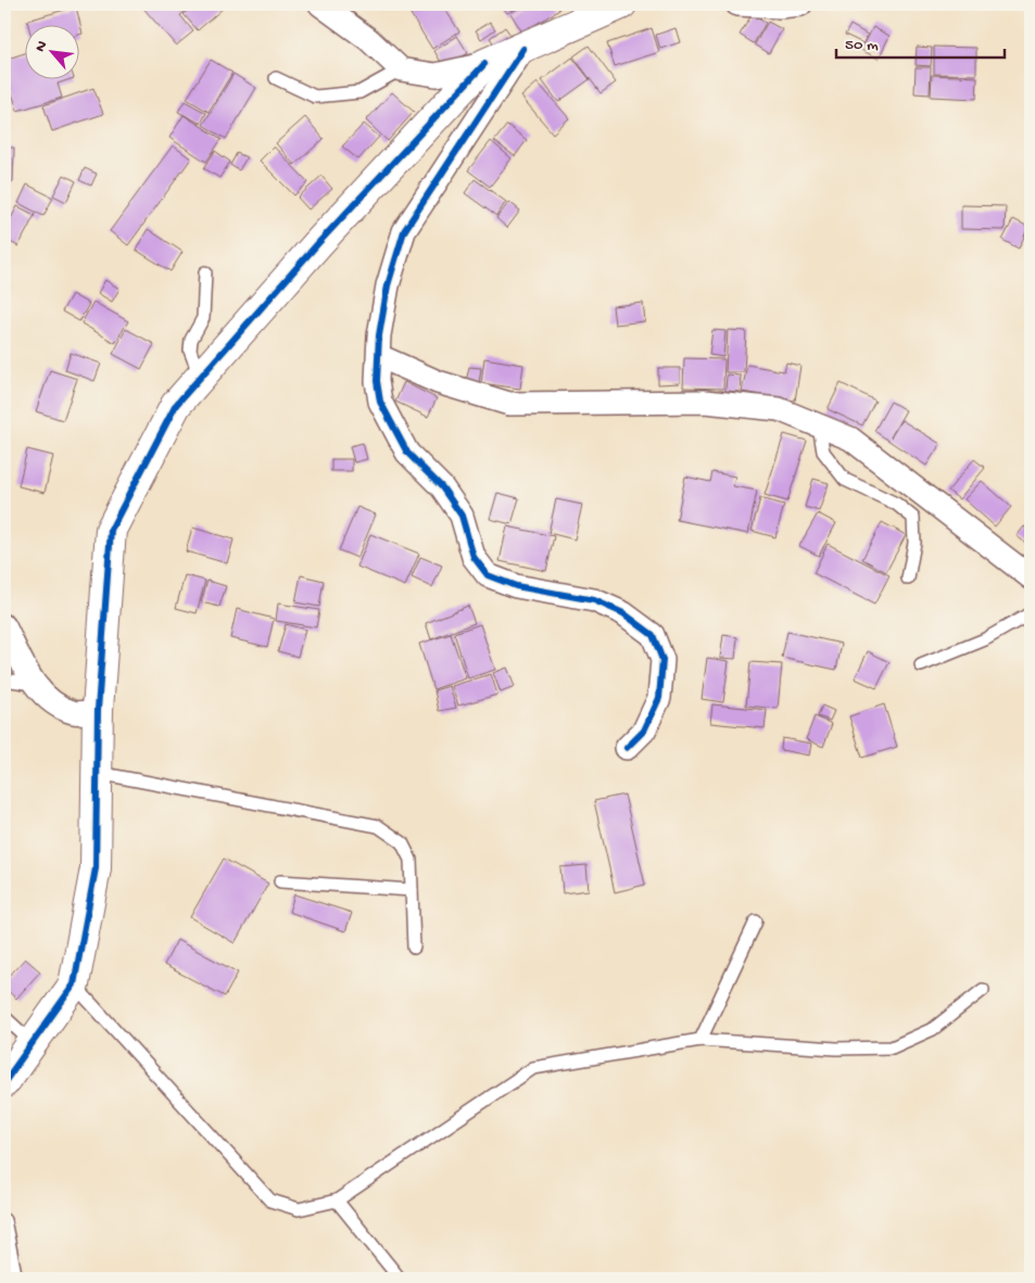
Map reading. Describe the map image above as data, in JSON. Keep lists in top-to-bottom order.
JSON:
{
  "scale_bar": "50 m",
  "north": "top left"
}
